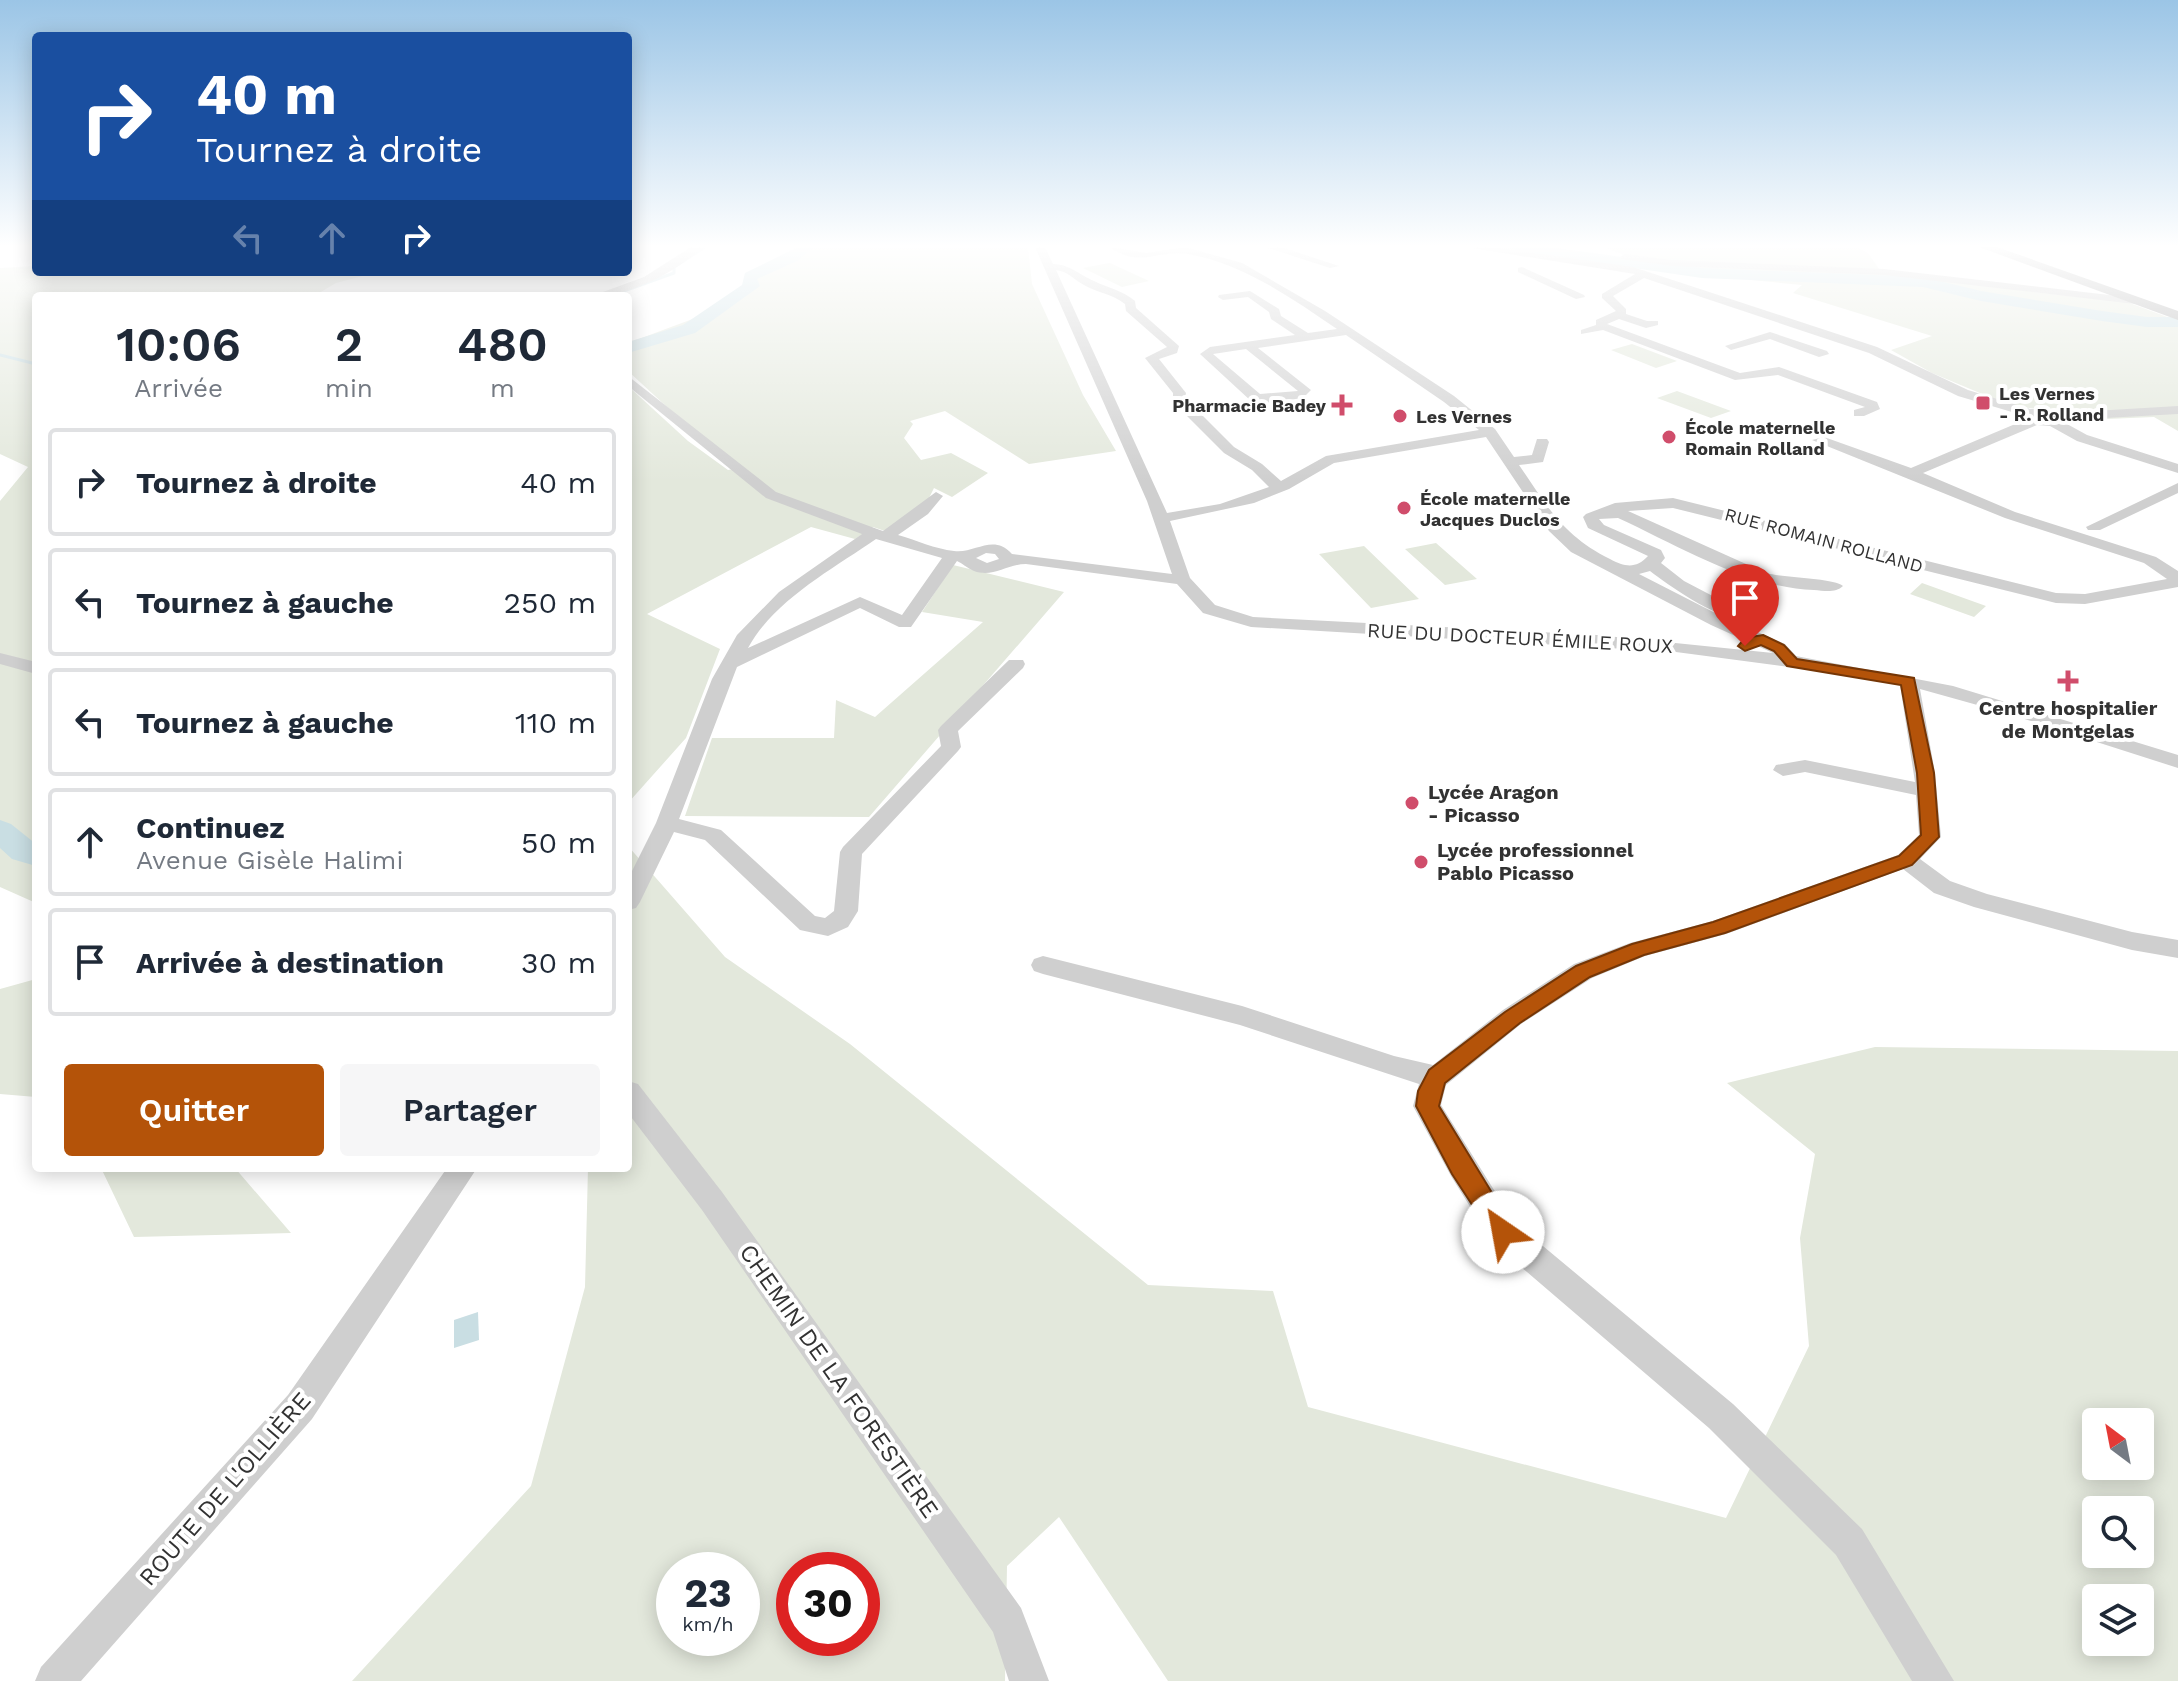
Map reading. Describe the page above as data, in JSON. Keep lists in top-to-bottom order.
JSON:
{
  "streets": {
    "street": [
      "RUE ROMAIN ROLLAND",
      "RUE DU DOCTEUR ÉMILE ROUX",
      "CHEMIN DE LA FORESTIÈRE",
      "ROUTE DE L'OLLIÈRE"
    ]
  },
  "places": {
    "transit": ["Les Vernes - R. Rolland"],
    "health": ["Pharmacie Badey", "Centre hospitalier de Montgelas"],
    "other": [
      "Les Vernes",
      "École maternelle Romain Rolland",
      "École maternelle Jacques Duclos",
      "Lycée Aragon - Picasso",
      "Lycée professionnel Pablo Picasso"
    ]
  },
  "north": "top left",
  "page": {
    "turn": ["40 m", "Tournez à droite"],
    "eta": [
      "10:06",
      "Arrivée",
      "2",
      "min",
      "480",
      "m"
    ],
    "list": [
      {
        "name": "Tournez à droite",
        "value": "40 m"
      },
      {
        "name": "Tournez à gauche",
        "value": "250 m"
      },
      {
        "name": "Tournez à gauche",
        "value": "110 m"
      },
      {
        "name": "Continuez",
        "note": "Avenue Gisèle Halimi",
        "value": "50 m"
      },
      {
        "name": "Arrivée à destination",
        "value": "30 m"
      }
    ],
    "buttons": ["Quitter", "Partager"],
    "speed": "23 km/h",
    "limit": "30"
  }
}
